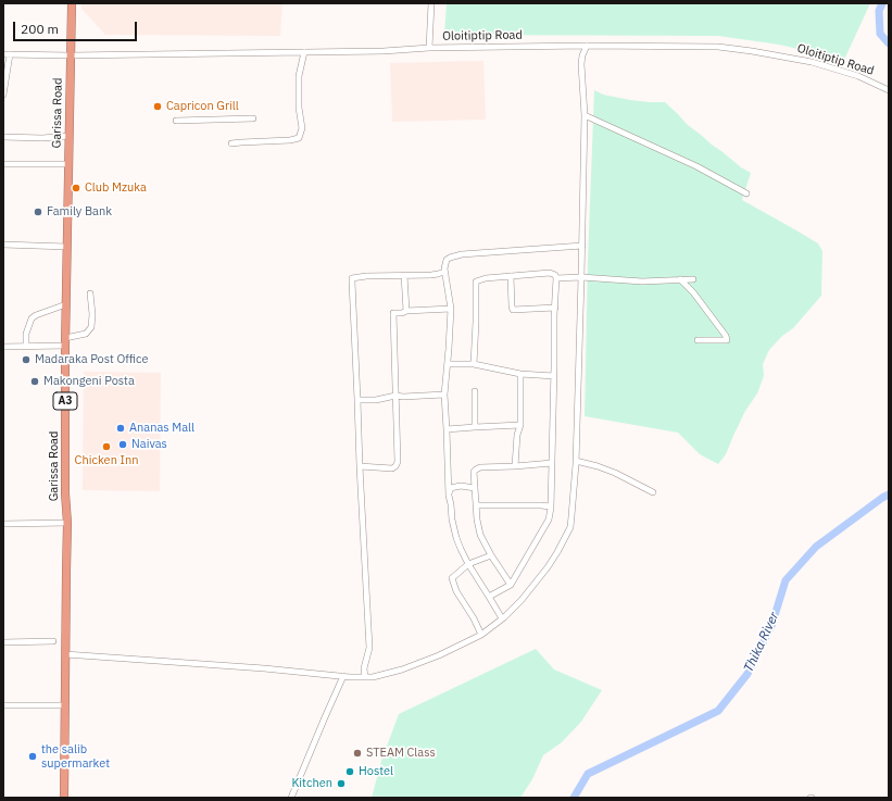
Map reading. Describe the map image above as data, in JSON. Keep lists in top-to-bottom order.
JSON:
{
  "streets": {
    "highway": ["Garissa Road", "A3"],
    "street": ["Oloitiptip Road"]
  },
  "crossings": [
    ["Oloitiptip Road", "Garissa Road"]
  ],
  "water": ["Thika River"],
  "places": [
    "Capricon Grill",
    "Club Mzuka",
    "Family Bank",
    "Madaraka Post Office",
    "Makongeni Posta",
    "Ananas Mall",
    "Naivas",
    "Chicken Inn",
    "STEAM Class",
    "the salib supermarket",
    "Hostel",
    "Kitchen"
  ],
  "scale_bar": "200 m"
}
